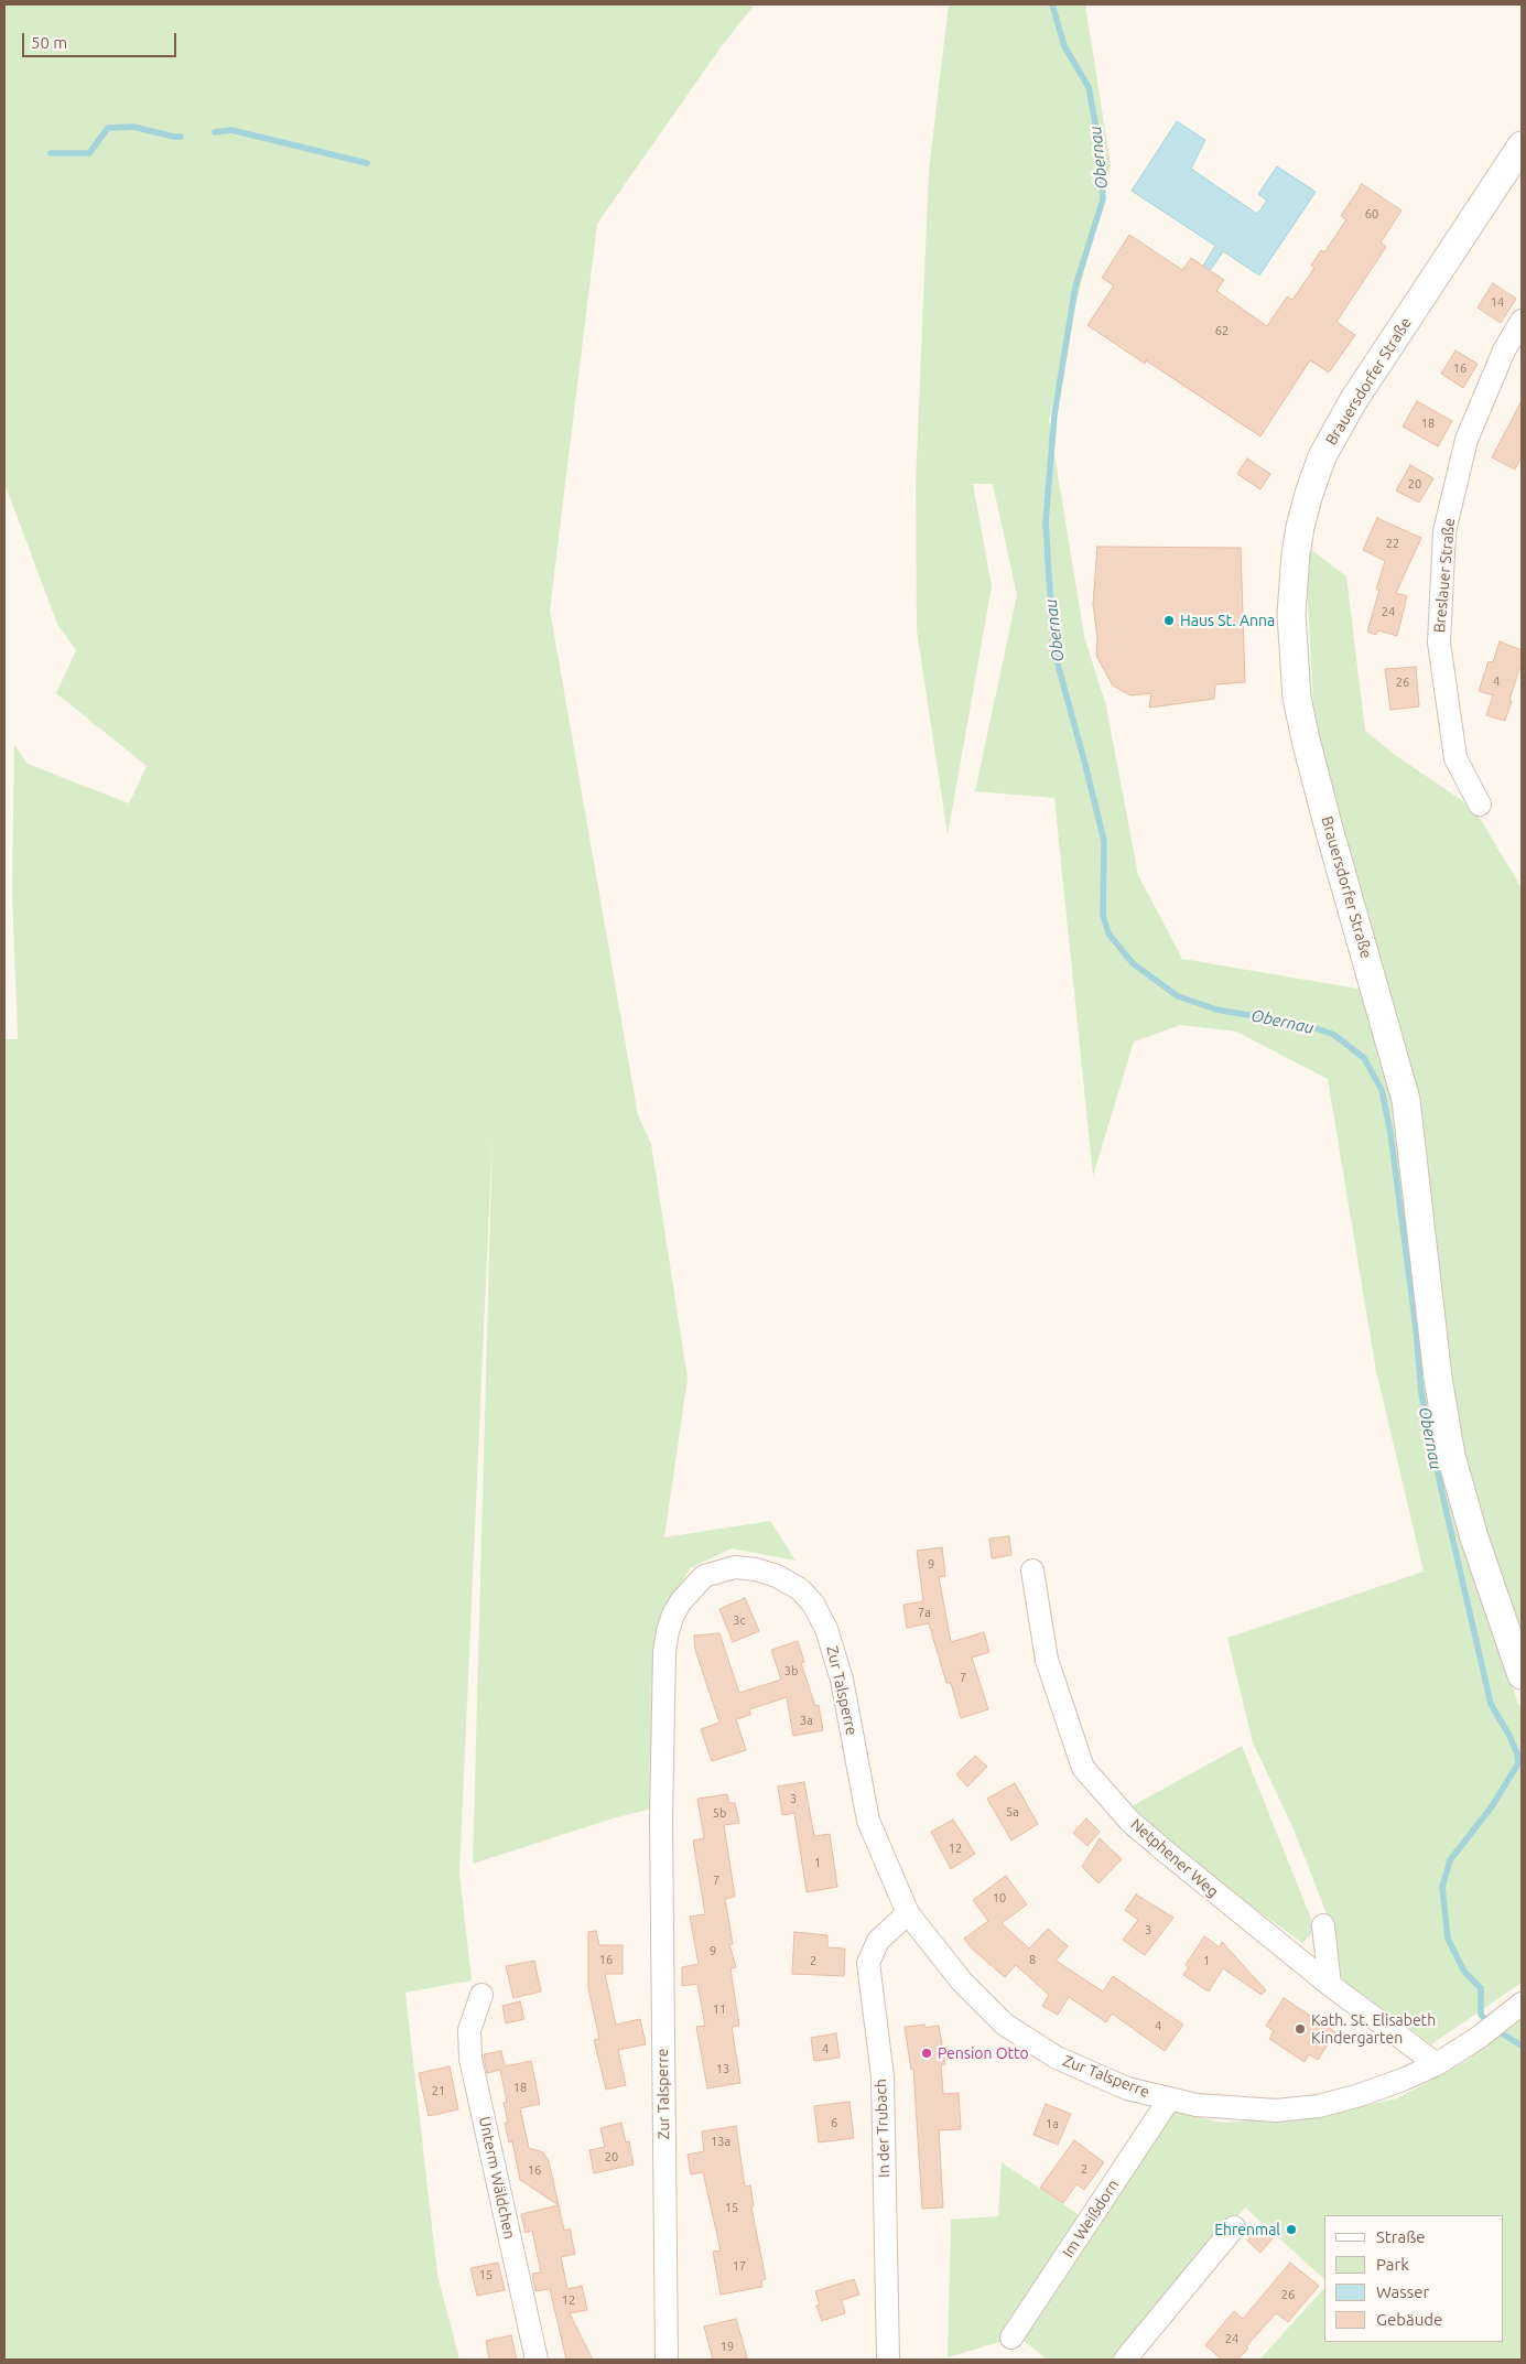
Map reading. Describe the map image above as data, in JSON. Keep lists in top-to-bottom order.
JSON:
{
  "streets": {
    "street": [
      "Brauersdorfer Straße",
      "Breslauer Straße",
      "Zur Talsperre",
      "Netphener Weg",
      "In der Trubach",
      "Unterm Wäldchen",
      "Im Weißdorn"
    ]
  },
  "crossings": [
    ["Zur Talsperre", "Netphener Weg"],
    ["Zur Talsperre", "In der Trubach"],
    ["Zur Talsperre", "Im Weißdorn"]
  ],
  "water": ["Obernau"],
  "places": [
    "Haus St. Anna",
    "Kath. St. Elisabeth Kindergarten",
    "Pension Otto",
    "Ehrenmal"
  ],
  "house_numbers": [
    "60",
    "14",
    "62",
    "16",
    "18",
    "20",
    "22",
    "24",
    "4",
    "26",
    "9",
    "7a",
    "3c",
    "3b",
    "7",
    "3a",
    "3",
    "5a",
    "5b",
    "12",
    "1",
    "7",
    "10",
    "3",
    "9",
    "16",
    "8",
    "2",
    "1",
    "11",
    "4",
    "4",
    "13",
    "18",
    "21",
    "6",
    "1a",
    "13a",
    "20",
    "2",
    "16",
    "15",
    "17",
    "15",
    "26",
    "12",
    "24",
    "19"
  ],
  "legend": [
    "Straße",
    "Park",
    "Wasser",
    "Gebäude"
  ],
  "scale_bar": "50 m"
}
